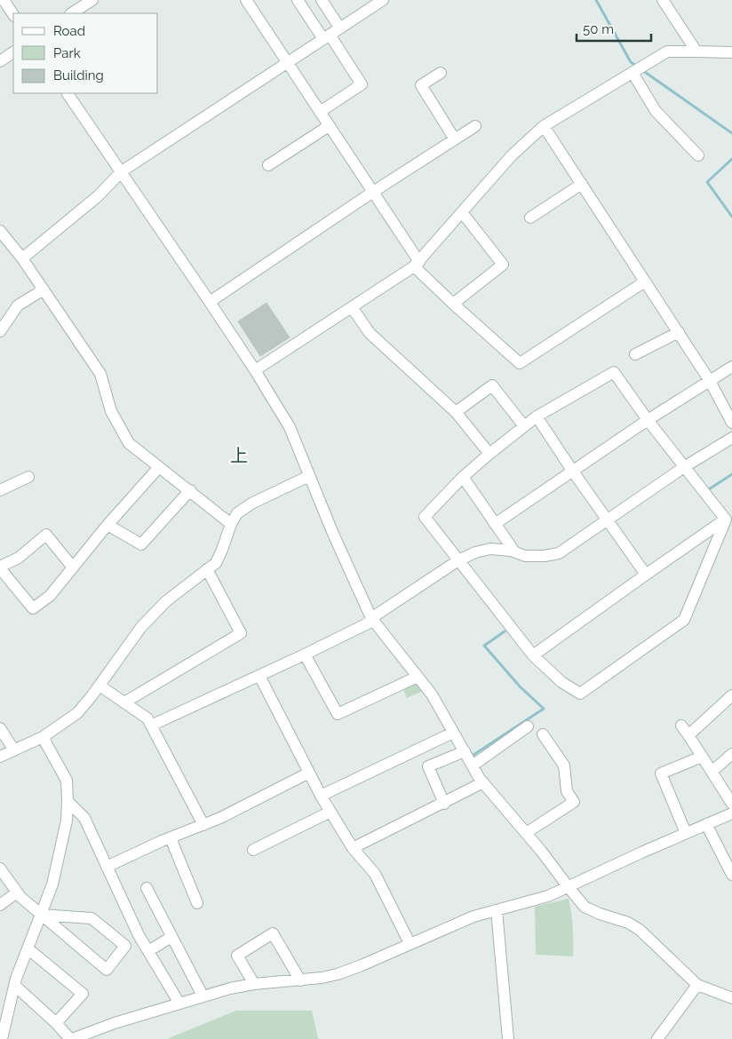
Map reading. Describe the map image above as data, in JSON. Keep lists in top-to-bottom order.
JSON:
{
  "districts": ["上"],
  "legend": ["Road", "Park", "Building"],
  "scale_bar": "50 m"
}
